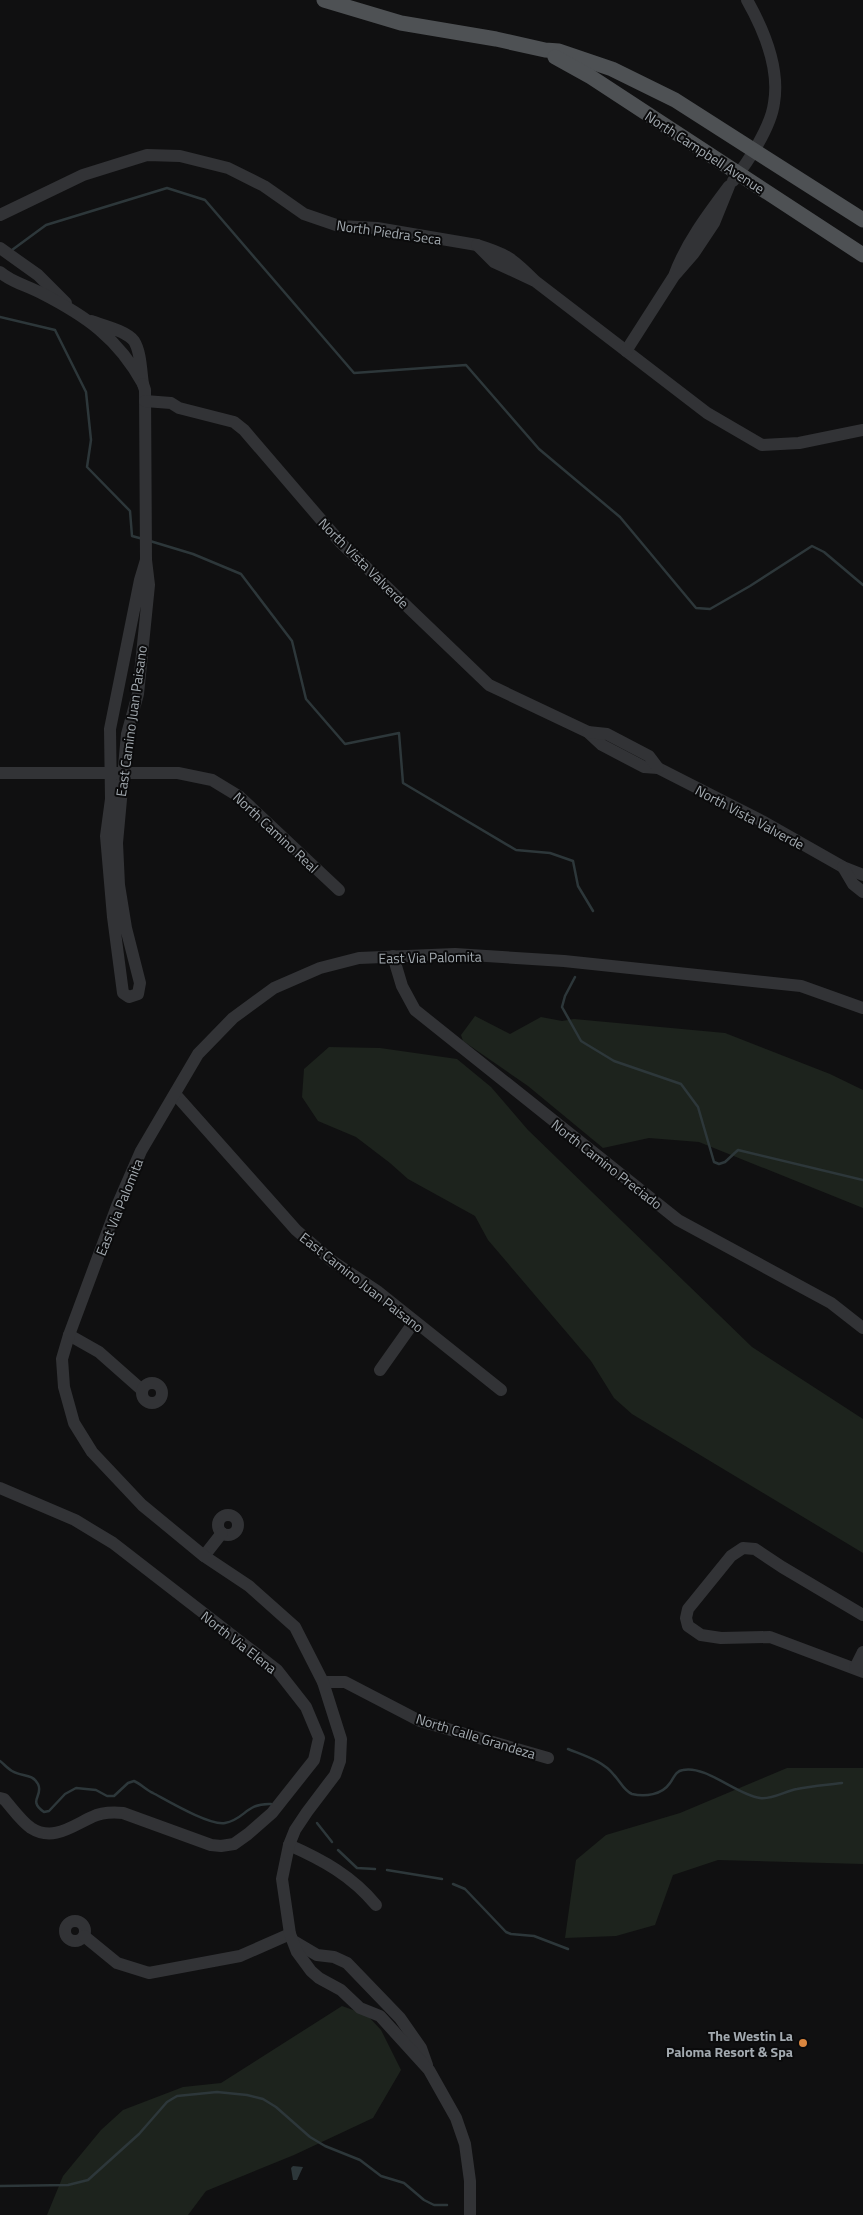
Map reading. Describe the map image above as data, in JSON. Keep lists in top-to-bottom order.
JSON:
{
  "streets": {
    "main road": ["North Campbell Avenue"],
    "street": [
      "North Piedra Seca",
      "North Vista Valverde",
      "East Camino Juan Paisano",
      "North Camino Real",
      "East Via Palomita",
      "North Camino Preciado",
      "North Via Elena",
      "North Calle Grandeza"
    ]
  },
  "crossings": [
    ["North Vista Valverde", "East Camino Juan Paisano"],
    ["East Camino Juan Paisano", "North Camino Real"],
    ["East Camino Juan Paisano", "East Via Palomita"],
    ["East Via Palomita", "North Camino Preciado"],
    ["East Via Palomita", "North Calle Grandeza"]
  ],
  "places": ["The Westin La Paloma Resort & Spa"]
}
